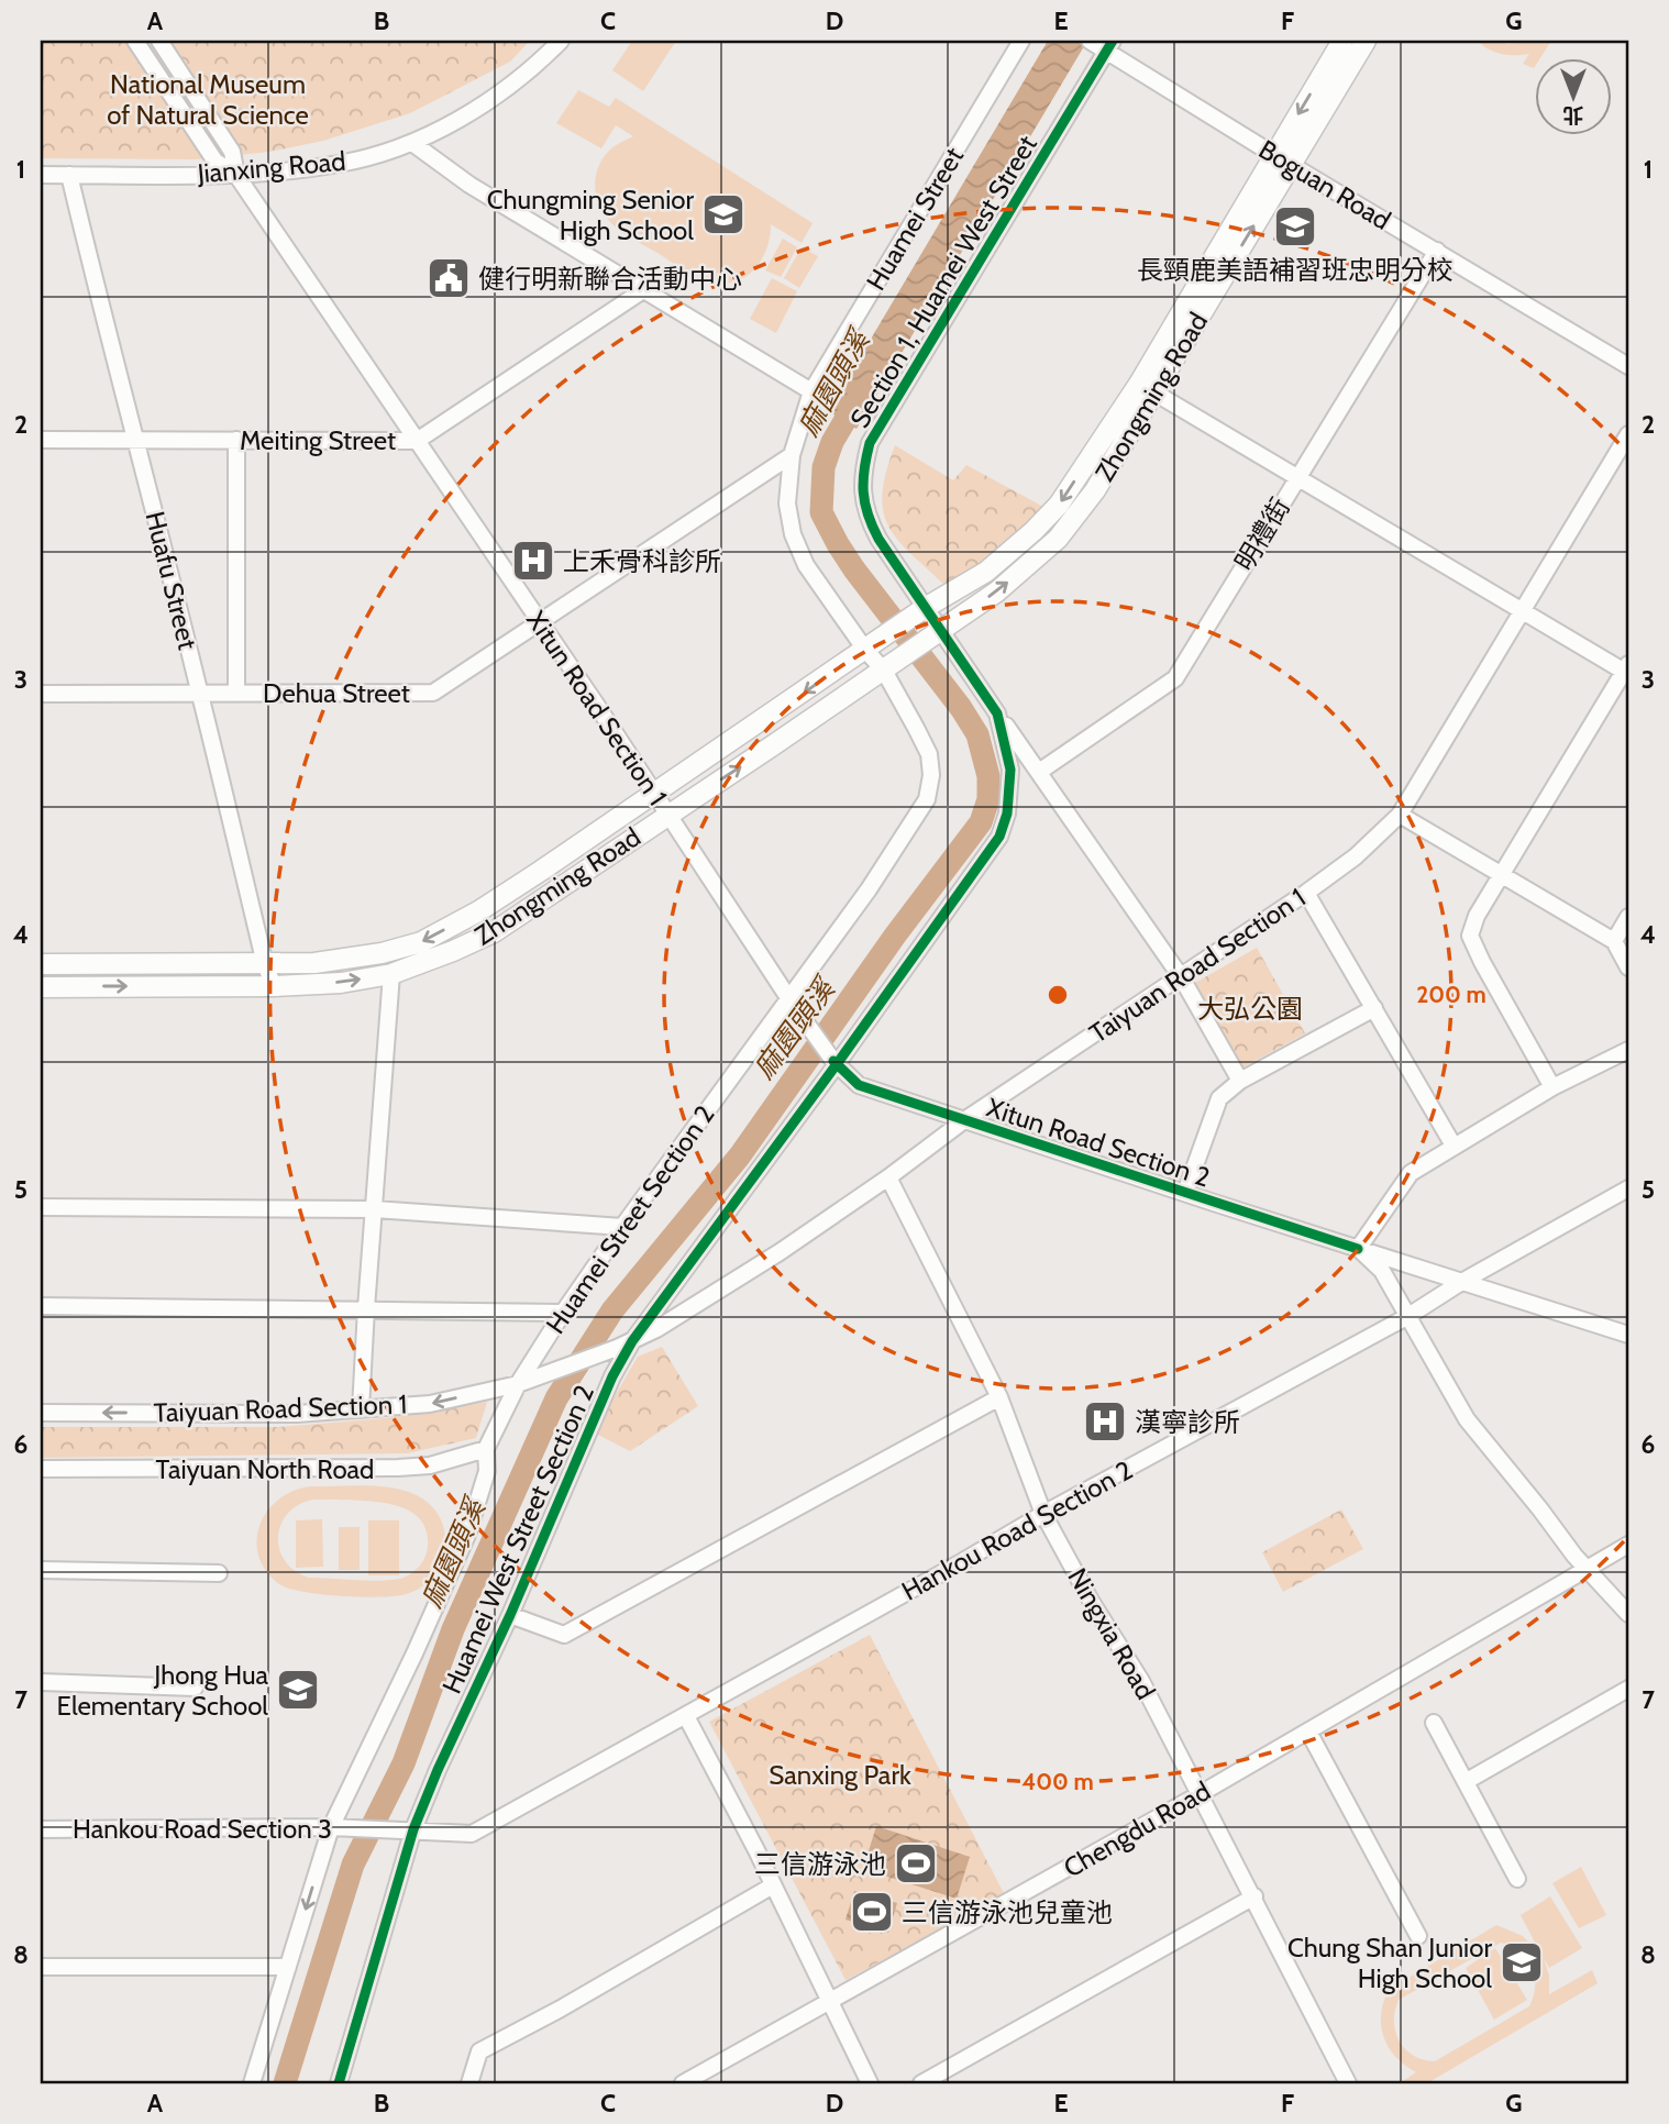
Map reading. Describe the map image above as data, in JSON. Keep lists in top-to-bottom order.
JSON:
{
  "streets": {
    "main road": ["Zhongming Road"],
    "street": [
      "Jianxing Road",
      "Boguan Road",
      "Huamei Street",
      "Section 1, Huamei West Street",
      "Meiting Street",
      "明禮街",
      "Huafu Street",
      "Dehua Street",
      "Xitun Road Section 1",
      "Taiyuan Road Section 1",
      "Xitun Road Section 2",
      "Huamei Street Section 2",
      "Taiyuan North Road",
      "Hankou Road Section 2",
      "Huamei West Street Section 2",
      "Ningxia Road",
      "Hankou Road Section 3",
      "Chengdu Road"
    ]
  },
  "crossings": [
    ["Jianxing Road", "Huafu Street"],
    ["Jianxing Road", "Xitun Road Section 1"],
    ["Boguan Road", "Section 1, Huamei West Street"],
    ["Boguan Road", "Zhongming Road"],
    ["Boguan Road", "明禮街"],
    ["Huamei Street", "Zhongming Road"],
    ["Huamei Street", "Dehua Street"],
    ["Huamei Street", "Huamei Street Section 2"],
    ["Section 1, Huamei West Street", "Zhongming Road"],
    ["Section 1, Huamei West Street", "Xitun Road Section 2"],
    ["Section 1, Huamei West Street", "Huamei West Street Section 2"],
    ["Zhongming Road", "Huafu Street"],
    ["Zhongming Road", "Xitun Road Section 1"],
    ["Zhongming Road", "Huamei Street Section 2"],
    ["Meiting Street", "Huafu Street"],
    ["Meiting Street", "Xitun Road Section 1"],
    ["Huafu Street", "Dehua Street"],
    ["Dehua Street", "Xitun Road Section 1"],
    ["Xitun Road Section 1", "Xitun Road Section 2"],
    ["Xitun Road Section 1", "Huamei Street Section 2"],
    ["Taiyuan Road Section 1", "Xitun Road Section 2"],
    ["Taiyuan Road Section 1", "Huamei Street Section 2"],
    ["Taiyuan Road Section 1", "Huamei West Street Section 2"],
    ["Taiyuan Road Section 1", "Ningxia Road"],
    ["Xitun Road Section 2", "Hankou Road Section 2"],
    ["Xitun Road Section 2", "Huamei West Street Section 2"],
    ["Huamei Street Section 2", "Taiyuan North Road"],
    ["Huamei Street Section 2", "Hankou Road Section 3"],
    ["Hankou Road Section 2", "Huamei West Street Section 2"],
    ["Hankou Road Section 2", "Ningxia Road"],
    ["Hankou Road Section 2", "Hankou Road Section 3"],
    ["Ningxia Road", "Chengdu Road"]
  ],
  "water": ["麻園頭溪"],
  "parks": ["National Museum of Natural Science", "大弘公園", "Sanxing Park"],
  "places": {
    "school or university": [
      "Chungming Senior High School",
      "長頸鹿美語補習班忠明分校",
      "Jhong Hua Elementary School",
      "Chung Shan Junior High School"
    ],
    "public building": ["健行明新聯合活動中心"],
    "hospital": ["上禾骨科診所", "漢寧診所"],
    "sports": ["三信游泳池", "三信游泳池兒童池"]
  },
  "north": "bottom",
  "grid": {
    "columns": [
      "A",
      "B",
      "C",
      "D",
      "E",
      "F",
      "G"
    ],
    "rows": [
      "1",
      "2",
      "3",
      "4",
      "5",
      "6",
      "7",
      "8"
    ]
  },
  "rings": ["200 m", "400 m"]
}
